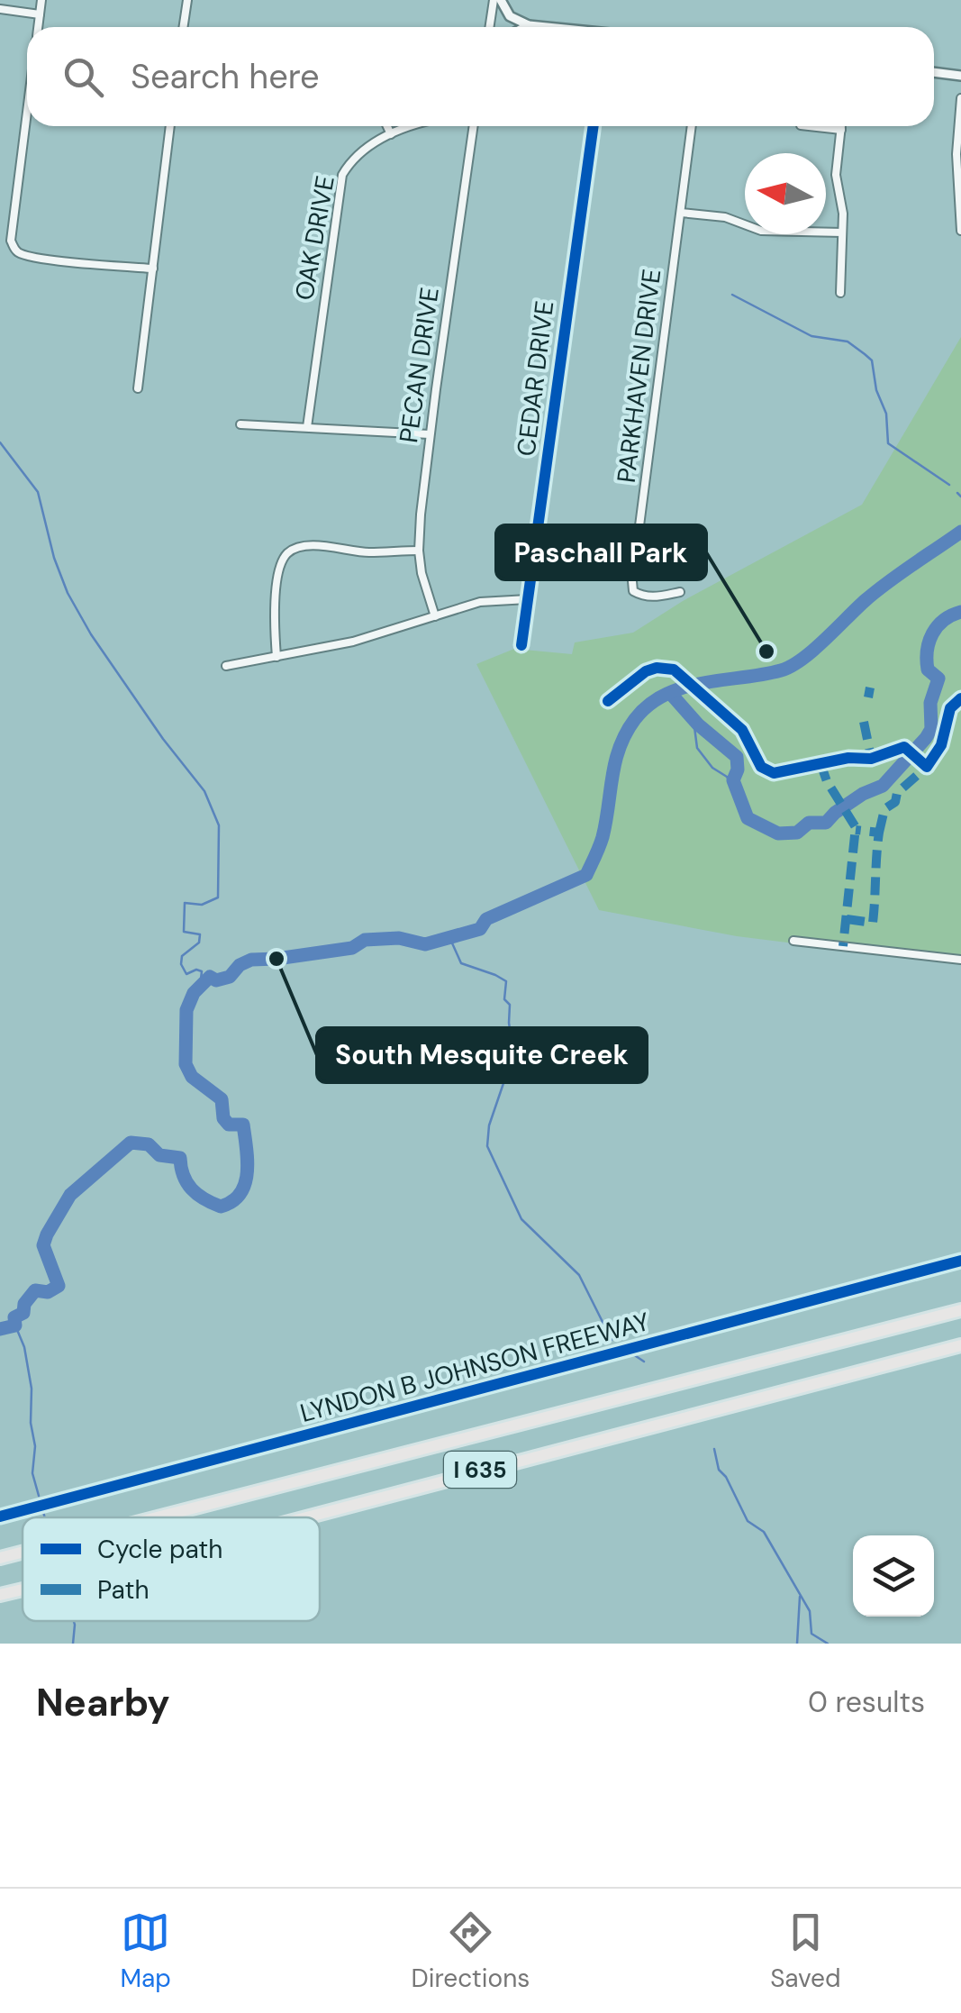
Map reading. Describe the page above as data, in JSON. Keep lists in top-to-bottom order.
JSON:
{
  "streets": {
    "highway": ["I 635"],
    "street": [
      "OAK DRIVE",
      "PECAN DRIVE",
      "PARKHAVEN DRIVE",
      "CEDAR DRIVE",
      "LYNDON B JOHNSON FREEWAY"
    ]
  },
  "places": ["Paschall Park", "South Mesquite Creek"],
  "legend": ["Cycle path", "Path"],
  "north": "left",
  "page": {
    "search": "Search here",
    "heading": ["Nearby", "0 results"],
    "nav": ["Map", "Directions", "Saved"]
  }
}
